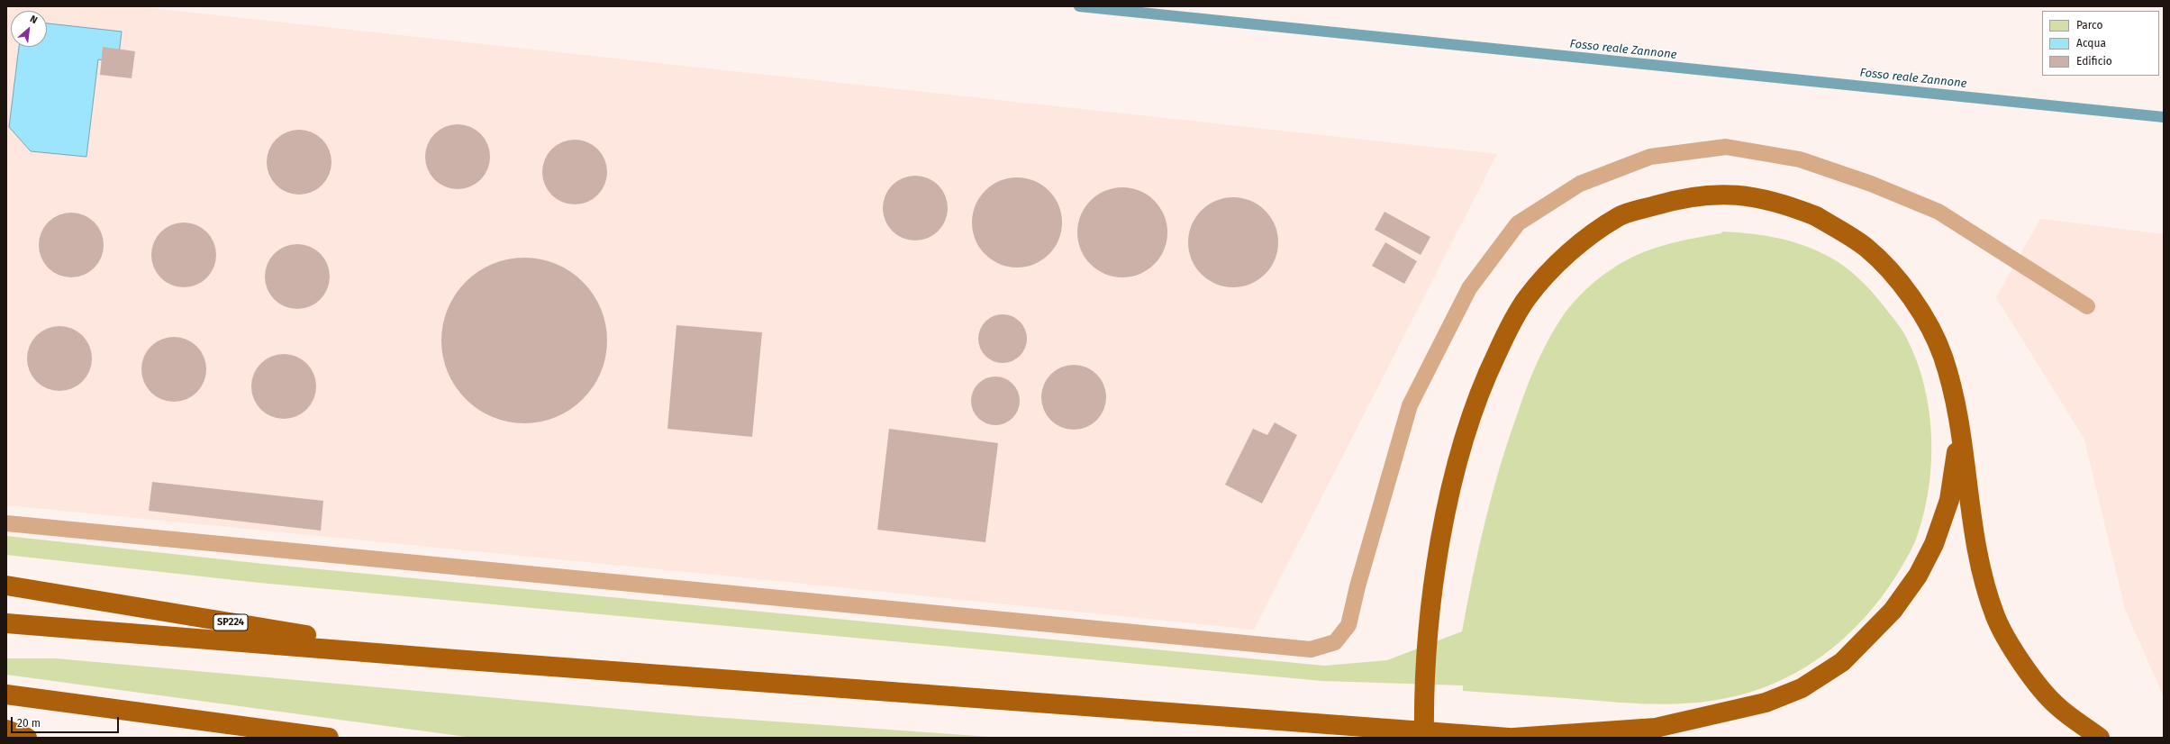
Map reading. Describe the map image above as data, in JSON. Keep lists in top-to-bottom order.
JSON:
{
  "streets": {
    "highway": ["SP224"]
  },
  "water": ["Fosso reale Zannone"],
  "legend": ["Parco", "Acqua", "Edificio"],
  "scale_bar": "20 m",
  "north": "top right"
}
